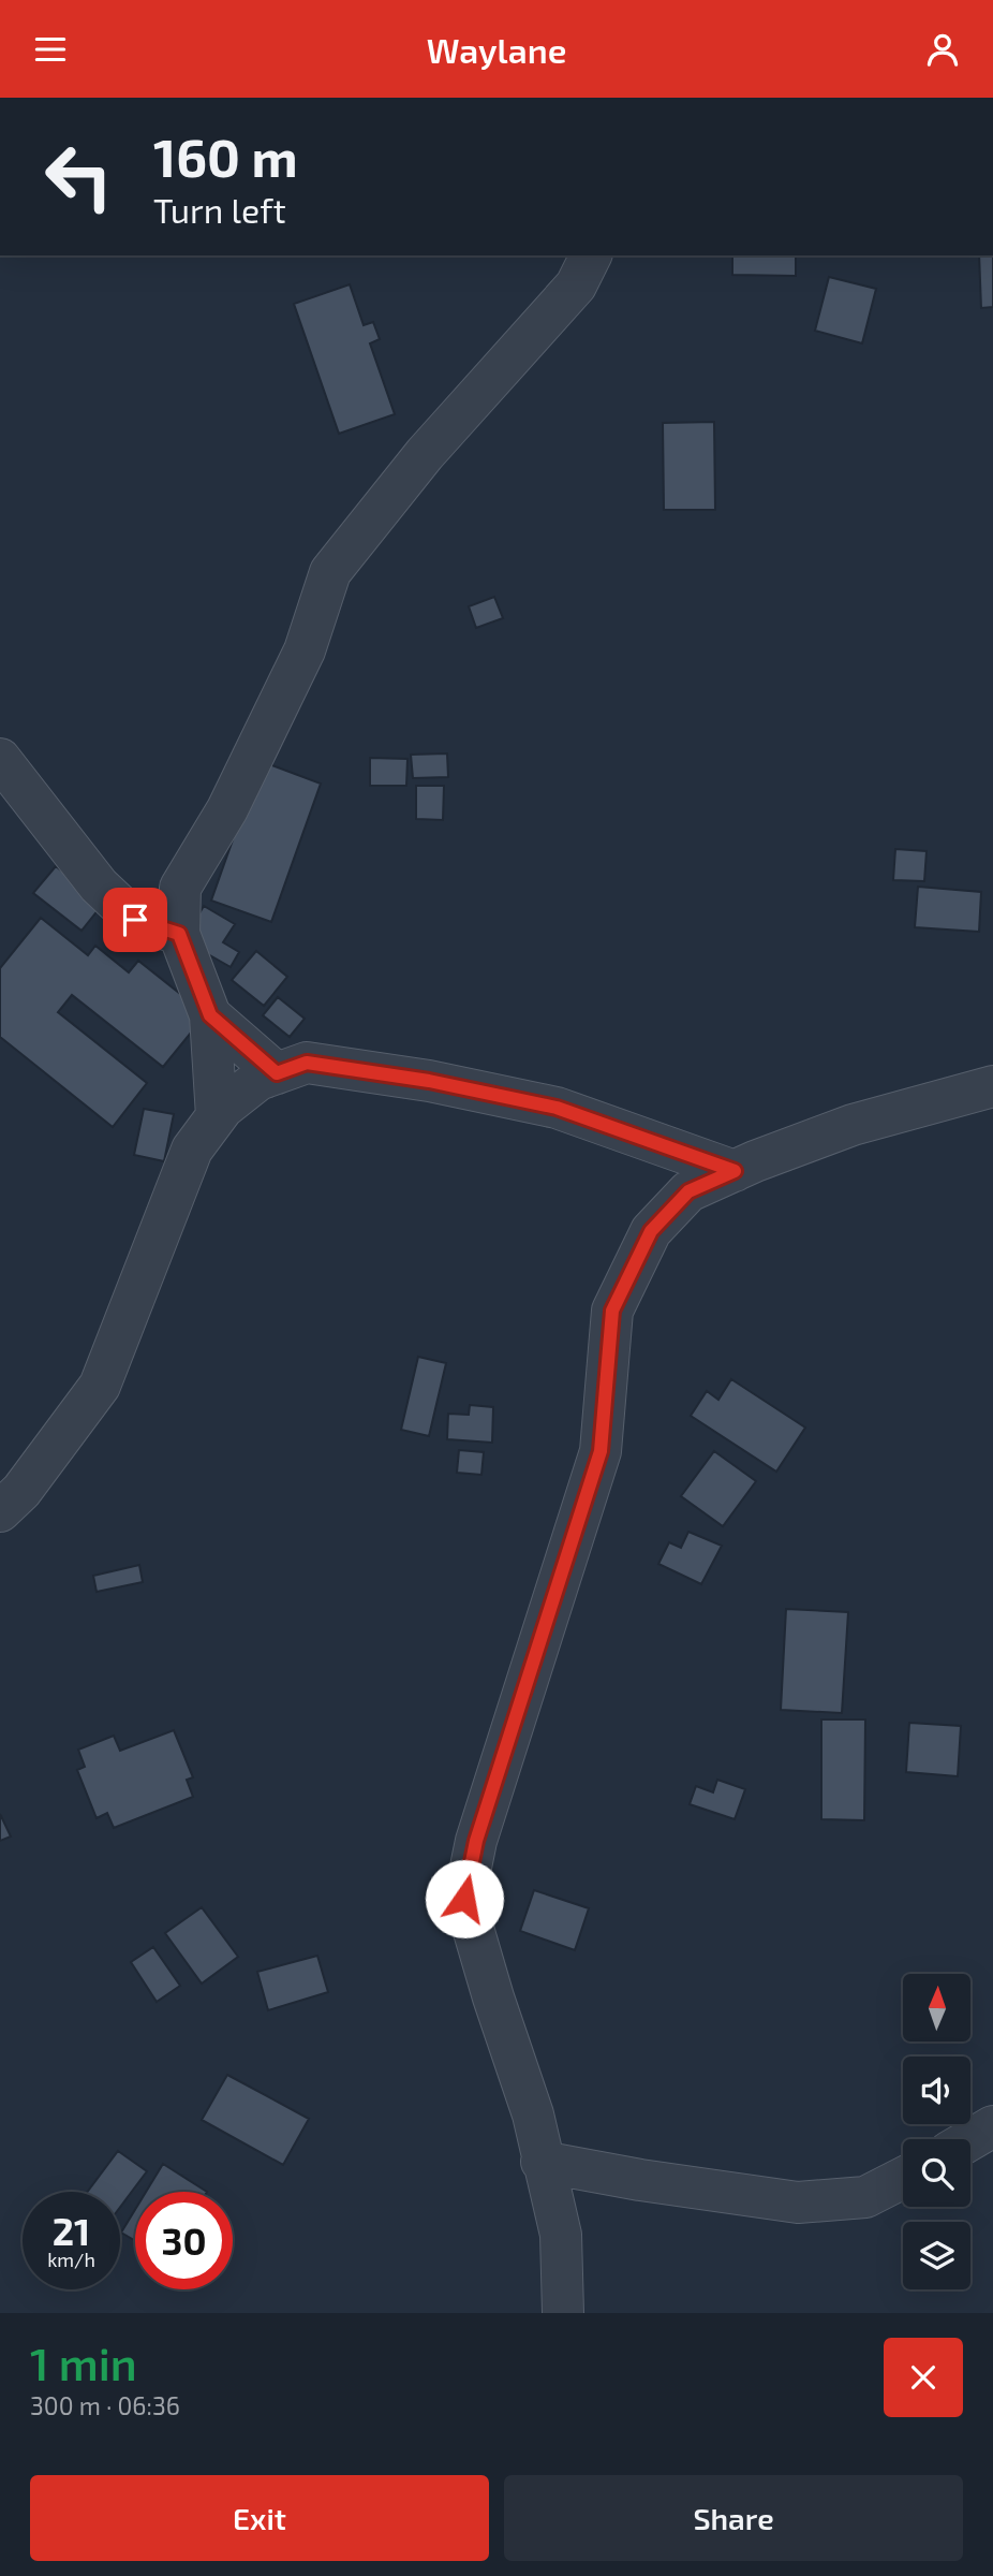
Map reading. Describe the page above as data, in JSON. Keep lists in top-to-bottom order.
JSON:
{
  "north": "top",
  "page": {
    "header": "Waylane",
    "turn": ["160 m", "Turn left"],
    "speed": "21 km/h",
    "limit": "30",
    "heading": ["1 min", "300 m · 06:36"],
    "buttons": ["Exit", "Share"]
  }
}
